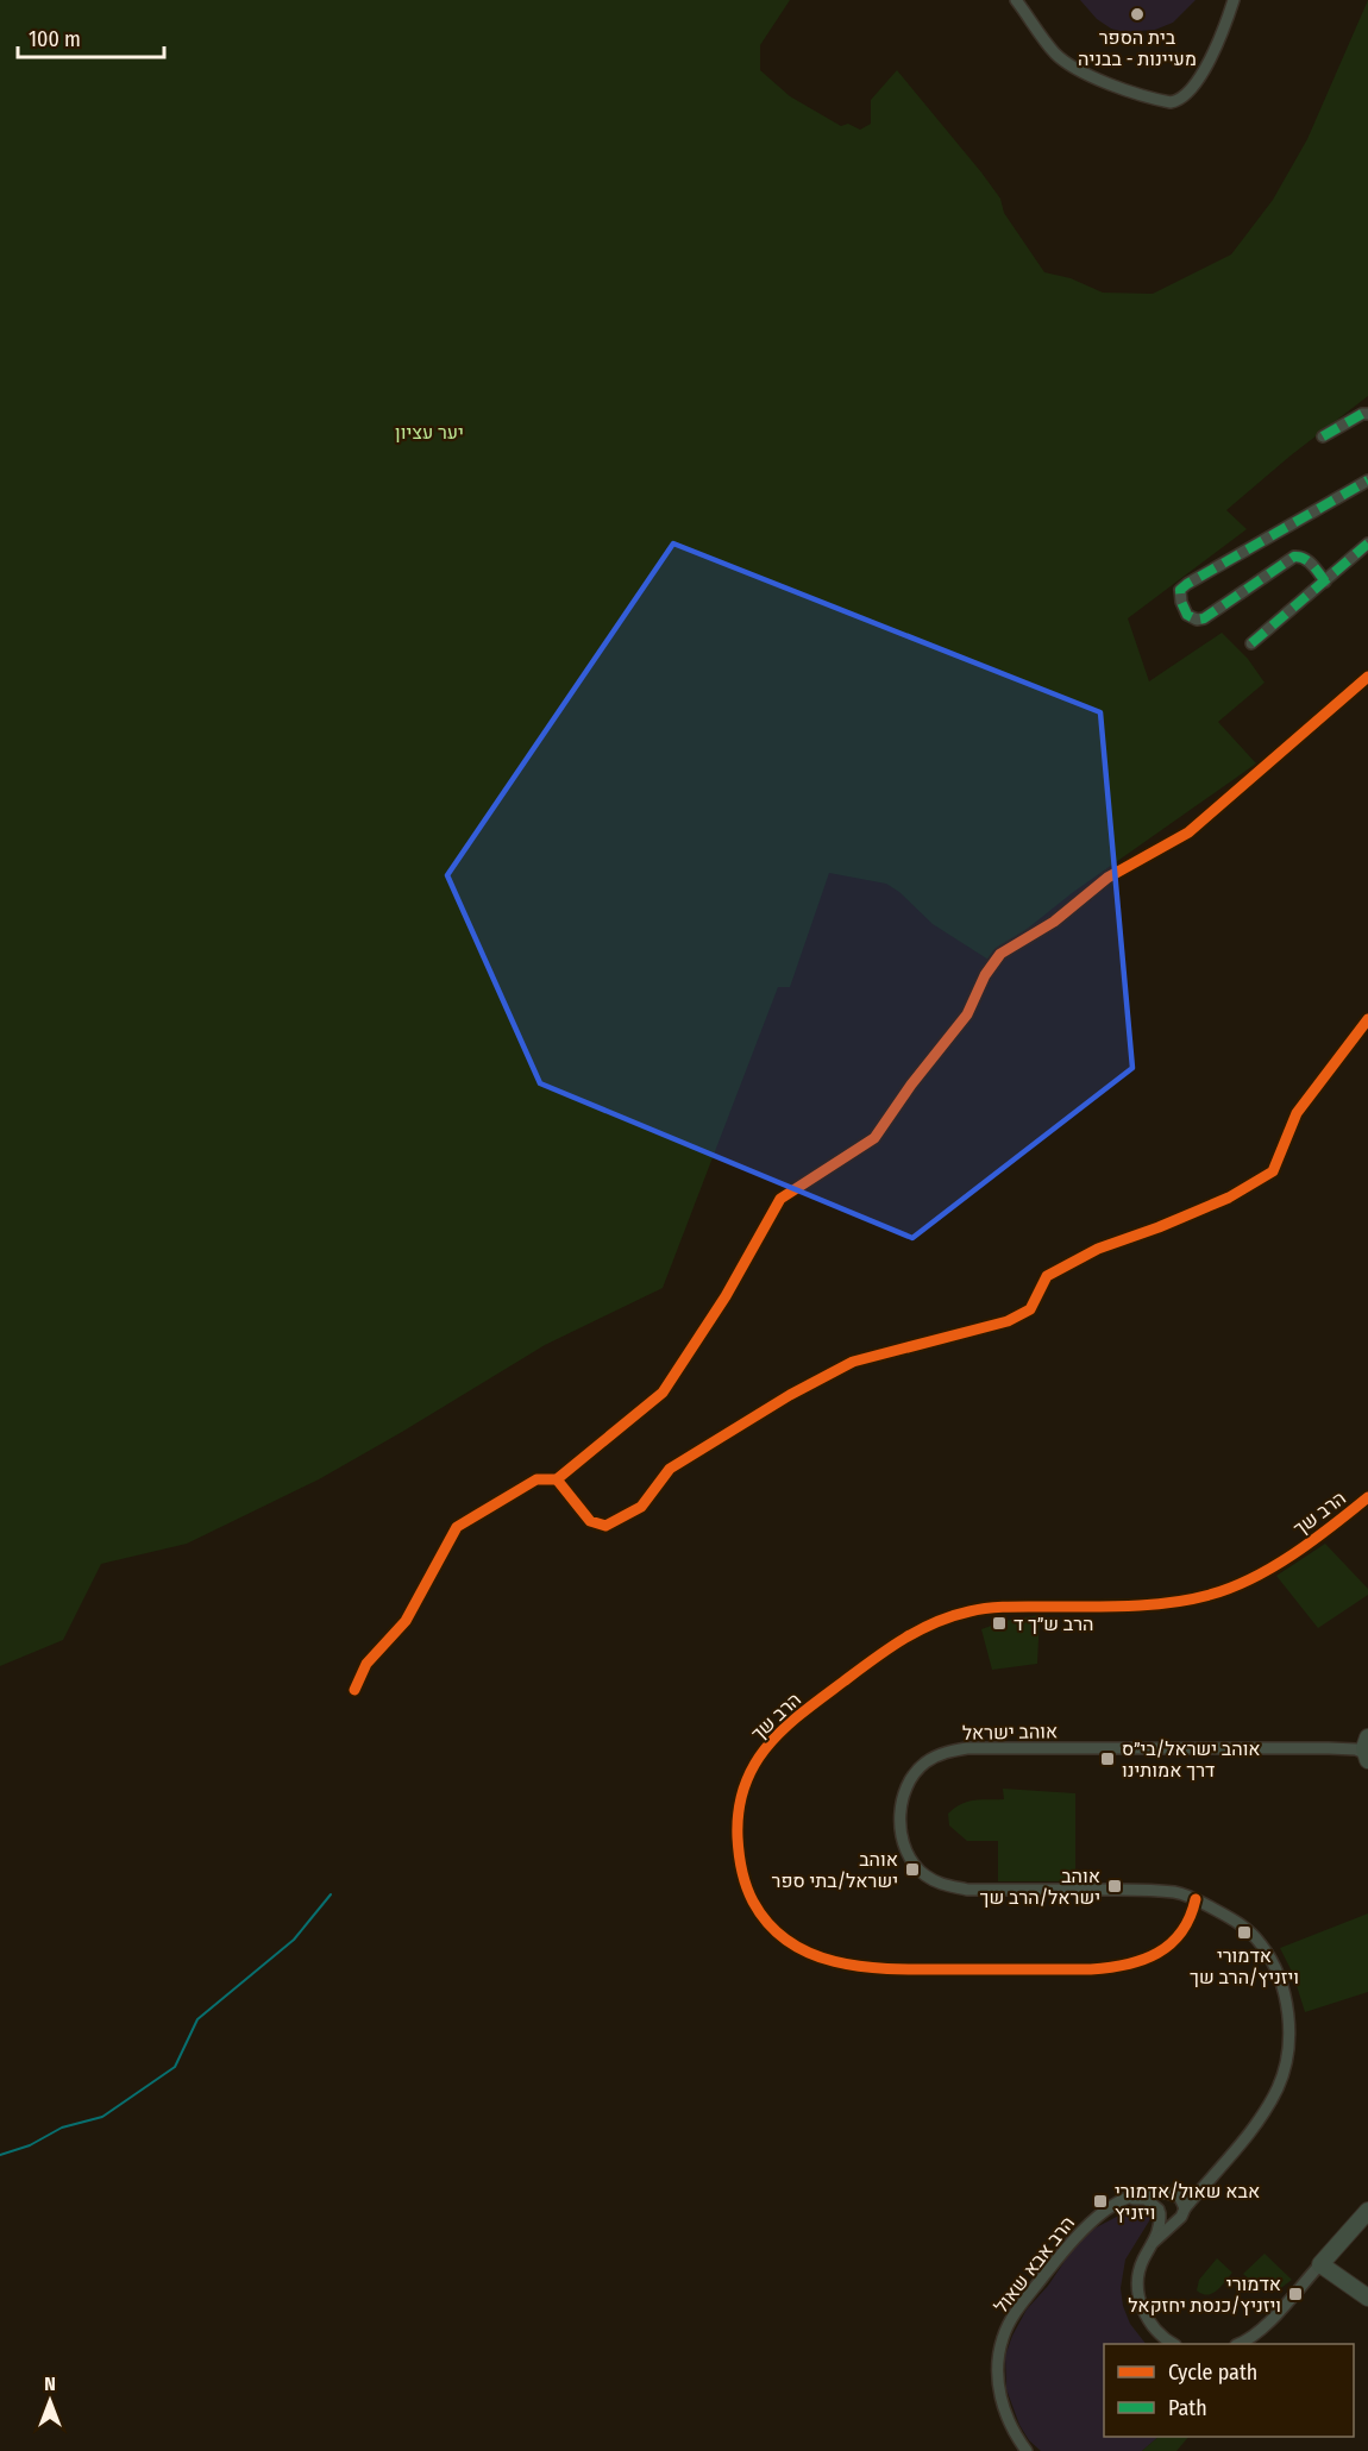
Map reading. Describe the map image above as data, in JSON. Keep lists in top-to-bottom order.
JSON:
{
  "streets": {
    "street": ["הרב שך", "אוהב ישראל", "הרב אבא שאול"]
  },
  "crossings": [
    ["הרב שך", "אוהב ישראל"],
    ["אוהב ישראל", "הרב אבא שאול"]
  ],
  "parks": ["יער עציון"],
  "places": {
    "other": ["בית הספר מעיינות - בבניה"],
    "transit": [
      "הרב ש״ך ד",
      "אוהב ישראל/בי״ס דרך אמותינו",
      "אוהב ישראל/בתי ספר",
      "אוהב ישראל/הרב שך",
      "אדמורי ויזניץ/הרב שך",
      "אבא שאול/אדמורי ויזניץ",
      "אדמורי ויזניץ/כנסת יחזקאל"
    ]
  },
  "legend": ["Cycle path", "Path"],
  "scale_bar": "100 m",
  "north": "top"
}
